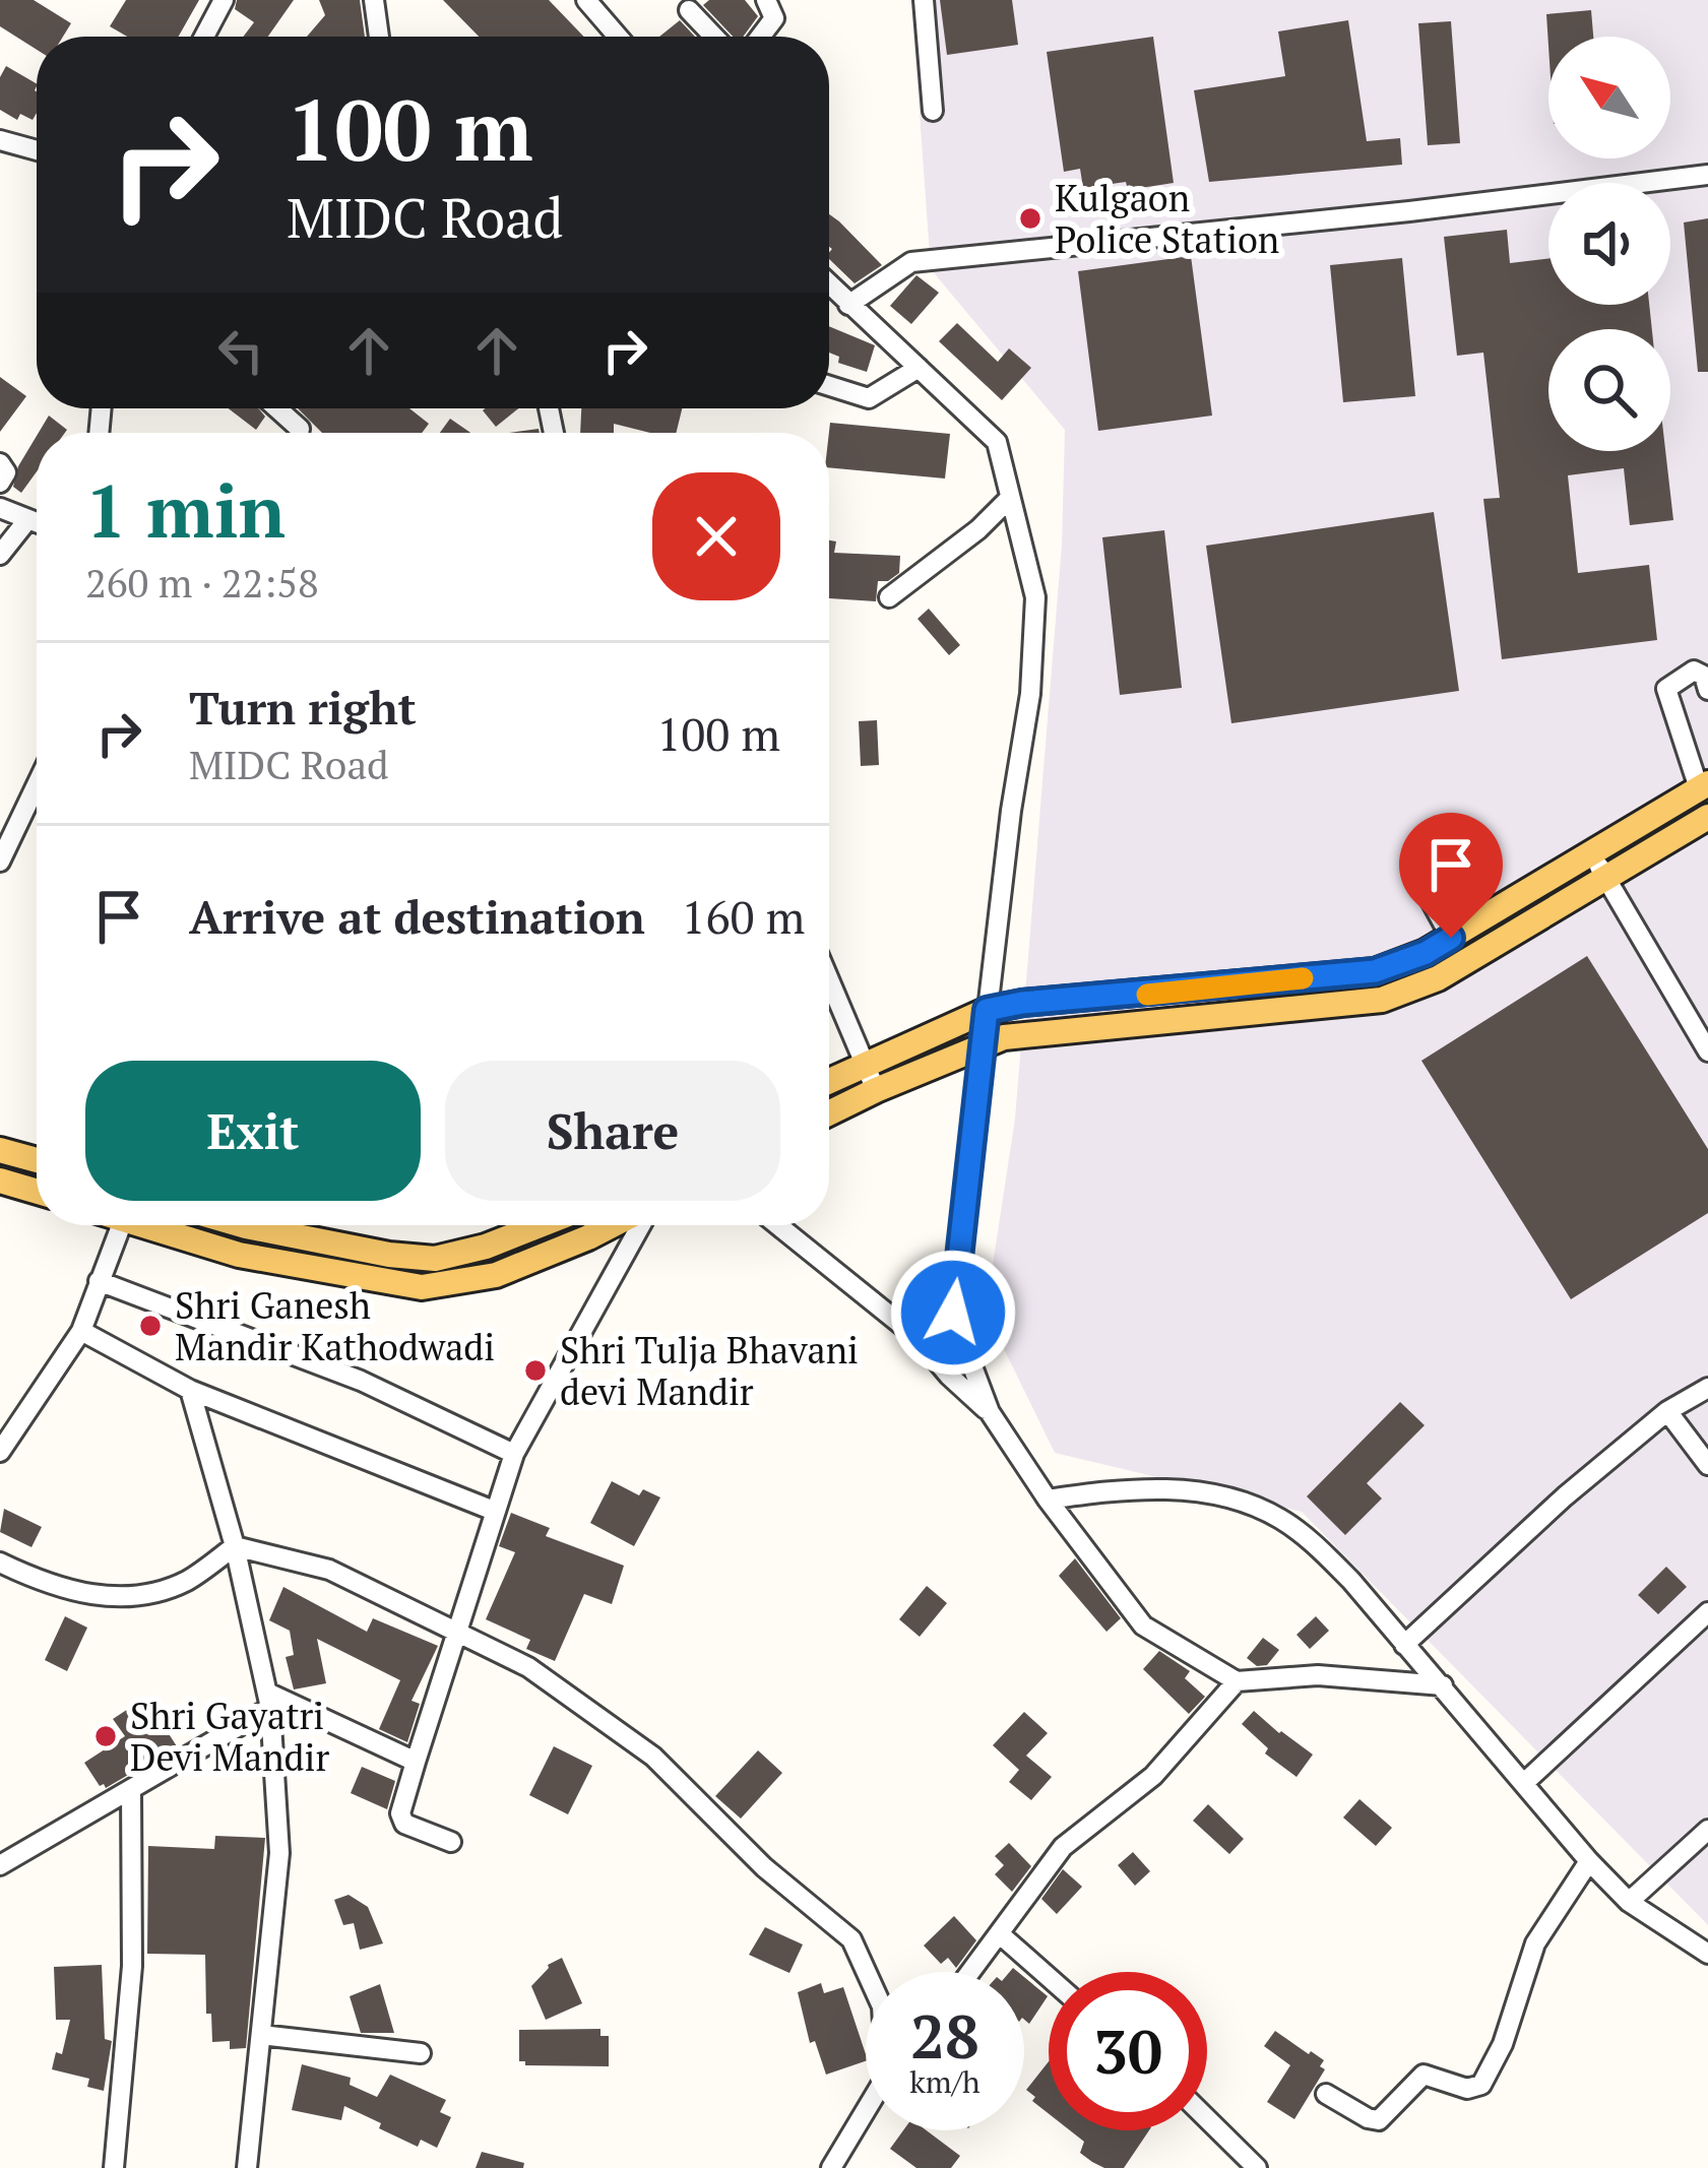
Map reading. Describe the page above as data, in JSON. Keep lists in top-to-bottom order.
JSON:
{
  "places": [
    "Kulgaon Police Station",
    "Shri Ganesh Mandir Kathodwadi",
    "Shri Tulja Bhavani devi Mandir",
    "Shri Gayatri Devi Mandir"
  ],
  "north": "top left",
  "page": {
    "turn": ["100 m", "MIDC Road"],
    "heading": ["1 min", "260 m · 22:58"],
    "list": [
      {
        "name": "Turn right",
        "note": "MIDC Road",
        "value": "100 m"
      },
      {
        "name": "Arrive at destination",
        "value": "160 m"
      }
    ],
    "buttons": ["Exit", "Share"],
    "speed": "28 km/h",
    "limit": "30"
  }
}
